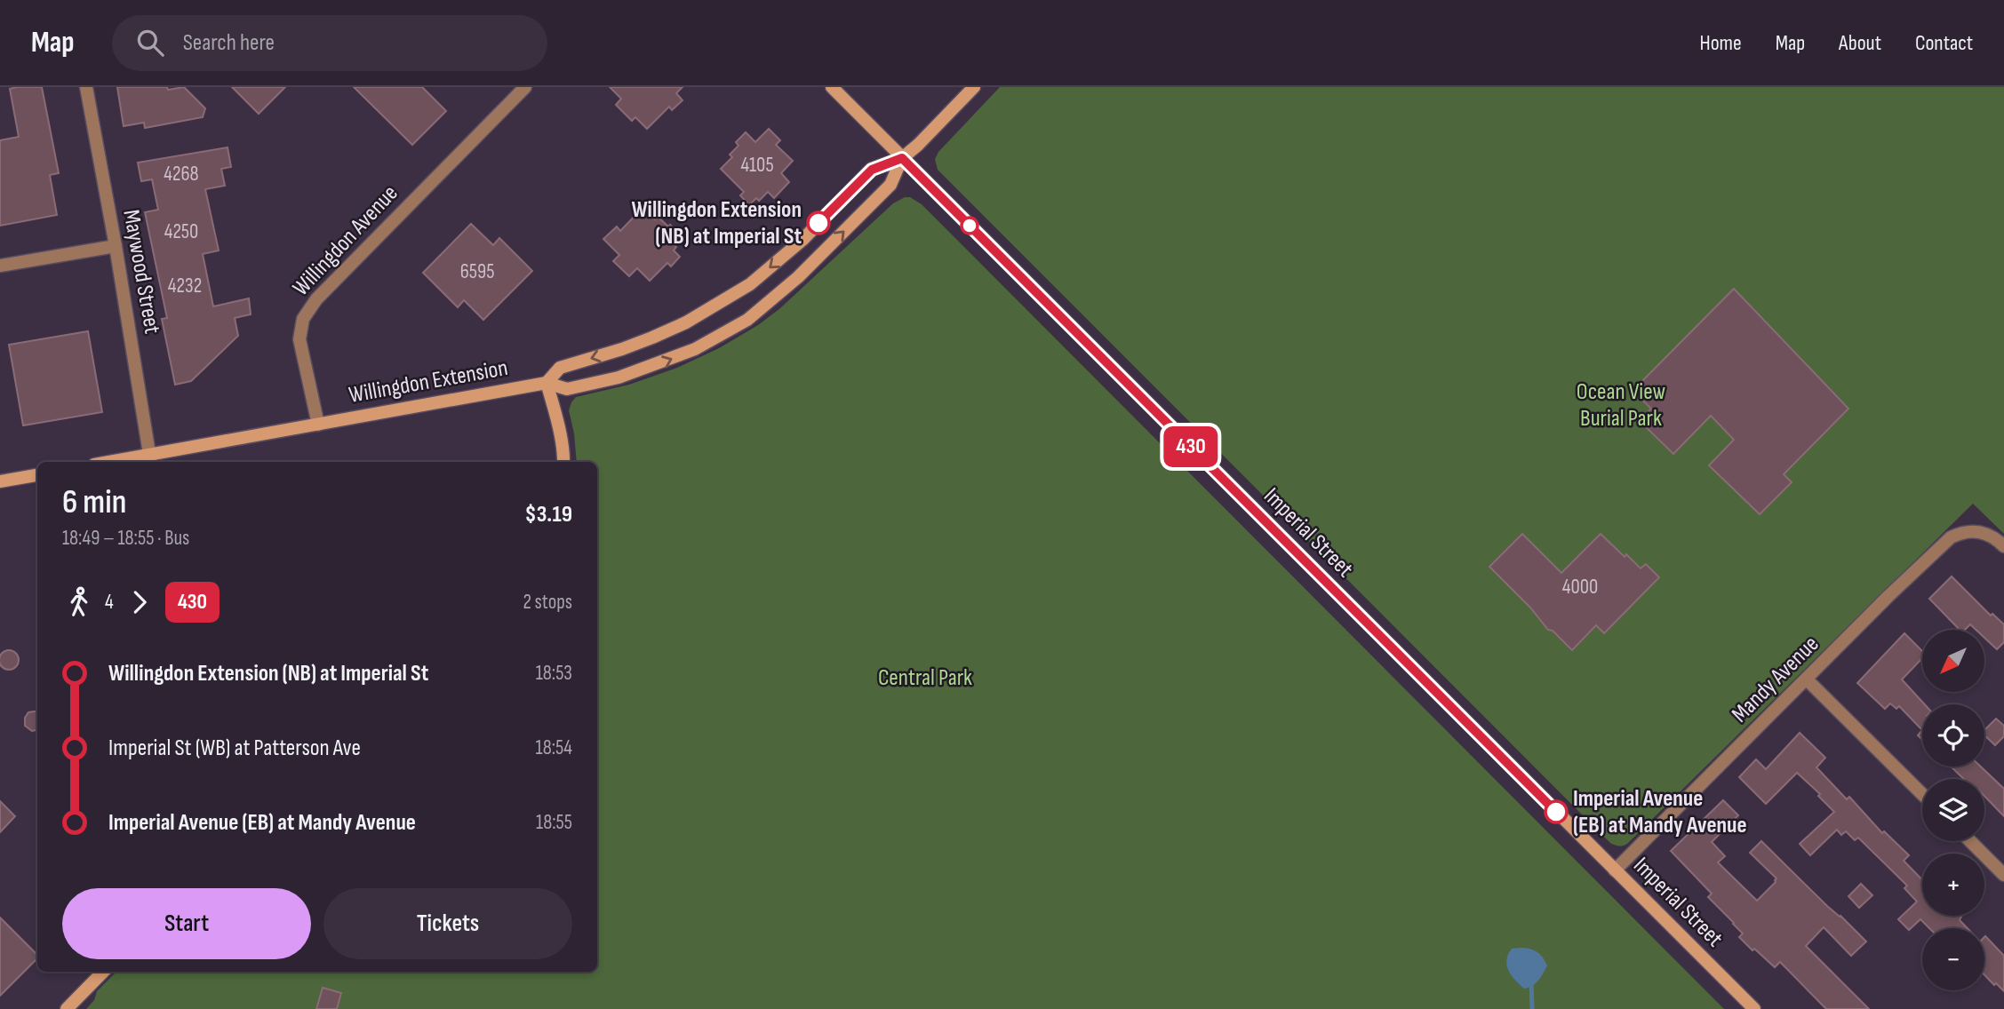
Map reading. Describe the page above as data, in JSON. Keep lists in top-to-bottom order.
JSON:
{
  "streets": {
    "main road": ["Willingdon Extension", "Imperial Street"],
    "street": ["Willingdon Avenue", "Maywood Street", "Mandy Avenue"]
  },
  "crossings": [
    ["Willingdon Avenue", "Willingdon Extension"],
    ["Willingdon Extension", "Imperial Street"],
    ["Imperial Street", "Mandy Avenue"]
  ],
  "parks": ["Ocean View Burial Park", "Central Park"],
  "places": ["Willingdon Extension (NB) at Imperial St", "Imperial Avenue (EB) at Mandy Avenue"],
  "lines": ["bus line 430"],
  "house_numbers": [
    "4105",
    "4268",
    "4250",
    "6595",
    "4232",
    "4000"
  ],
  "north": "bottom left",
  "page": {
    "header": "Map",
    "search": "Search here",
    "nav": [
      "Home",
      "Map",
      "About",
      "Contact"
    ],
    "on_map": "430",
    "heading": ["6 min", "18:49 – 18:55 · Bus", "$3.19"],
    "legs": ["4", "430", "2 stops"],
    "map_buttons": ["+", "−"],
    "list": [
      {
        "name": "Willingdon Extension (NB) at Imperial St",
        "value": "18:53"
      },
      {
        "name": "Imperial St (WB) at Patterson Ave",
        "value": "18:54"
      },
      {
        "name": "Imperial Avenue (EB) at Mandy Avenue",
        "value": "18:55"
      }
    ],
    "buttons": ["Start", "Tickets"]
  }
}
